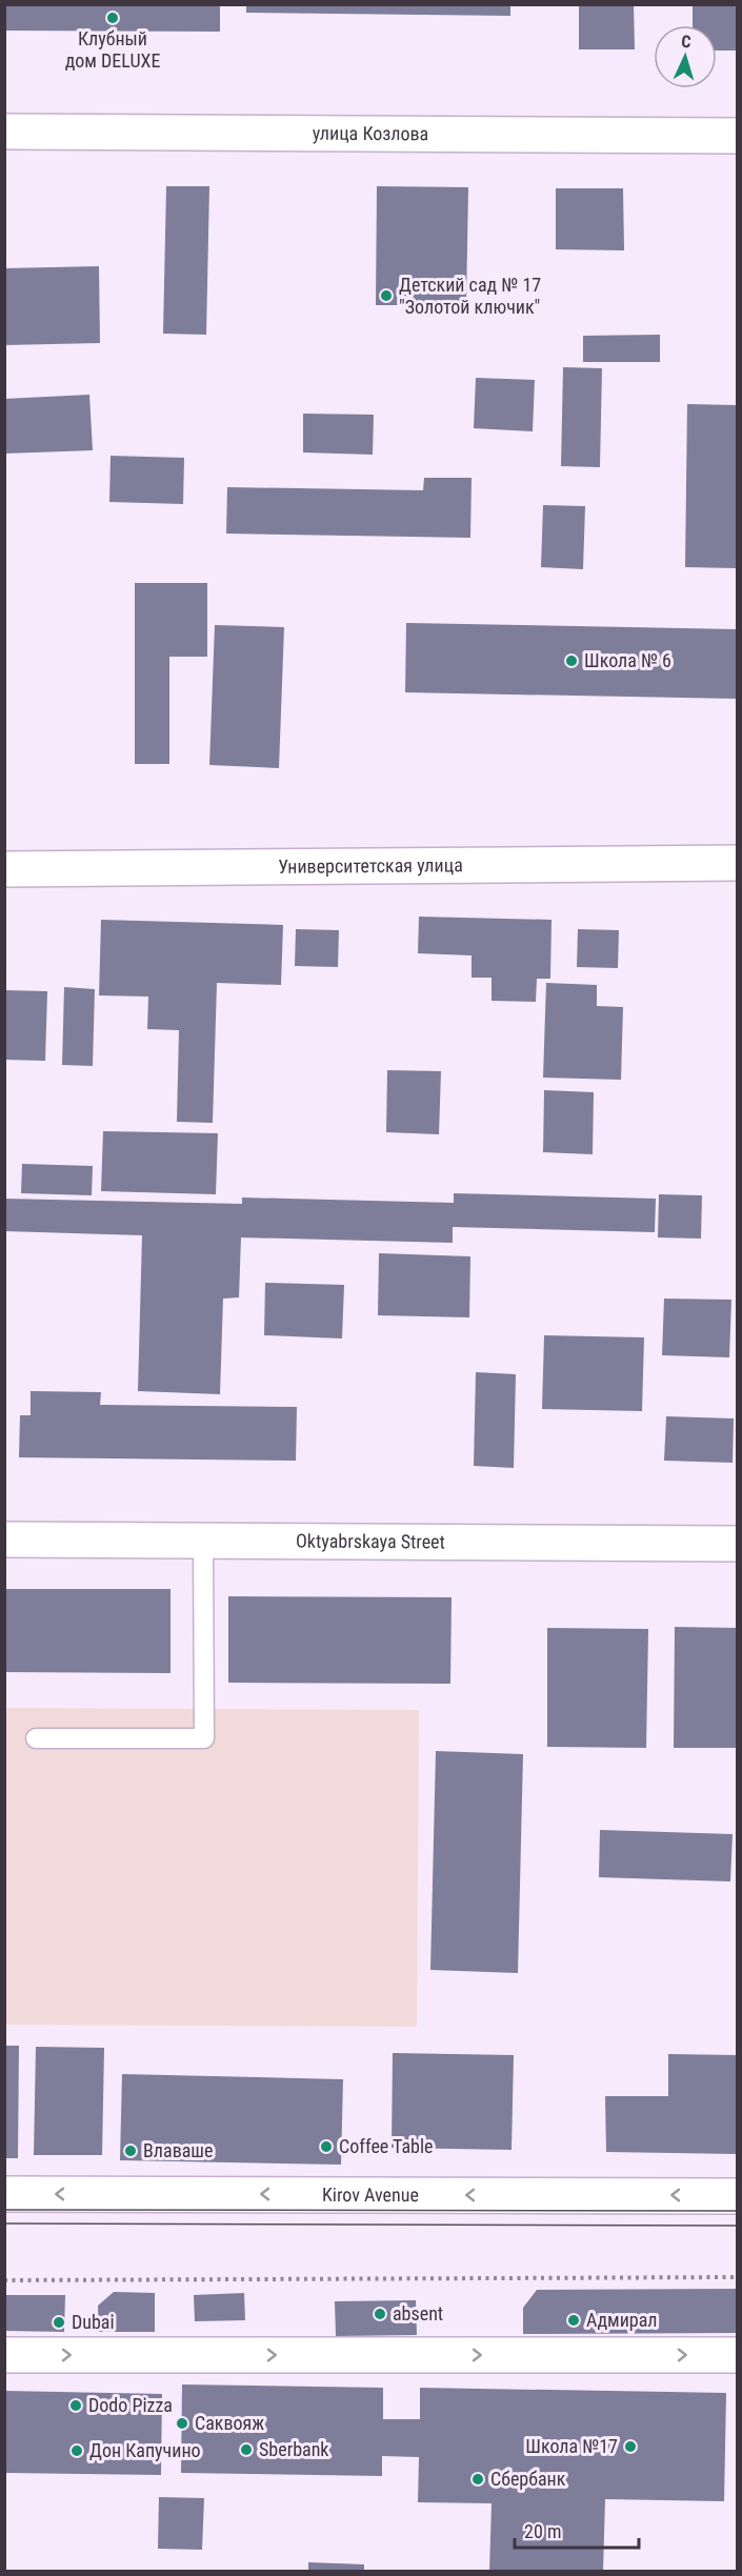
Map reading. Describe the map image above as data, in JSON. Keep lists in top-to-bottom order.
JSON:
{
  "streets": {
    "street": [
      "улица Козлова",
      "Университетская улица",
      "Oktyabrskaya Street",
      "Kirov Avenue"
    ]
  },
  "places": [
    "Клубный дом DELUXE",
    "Детский сад № 17 \"Золотой ключик\"",
    "Школа № 6",
    "Coffee Table",
    "Влаваше",
    "absent",
    "Адмирал",
    "Dubai",
    "Dodo Pizza",
    "Саквояж",
    "Школа №17",
    "Sberbank",
    "Дон Капучино",
    "Сбербанк"
  ],
  "scale_bar": "20 m",
  "north": "top"
}
